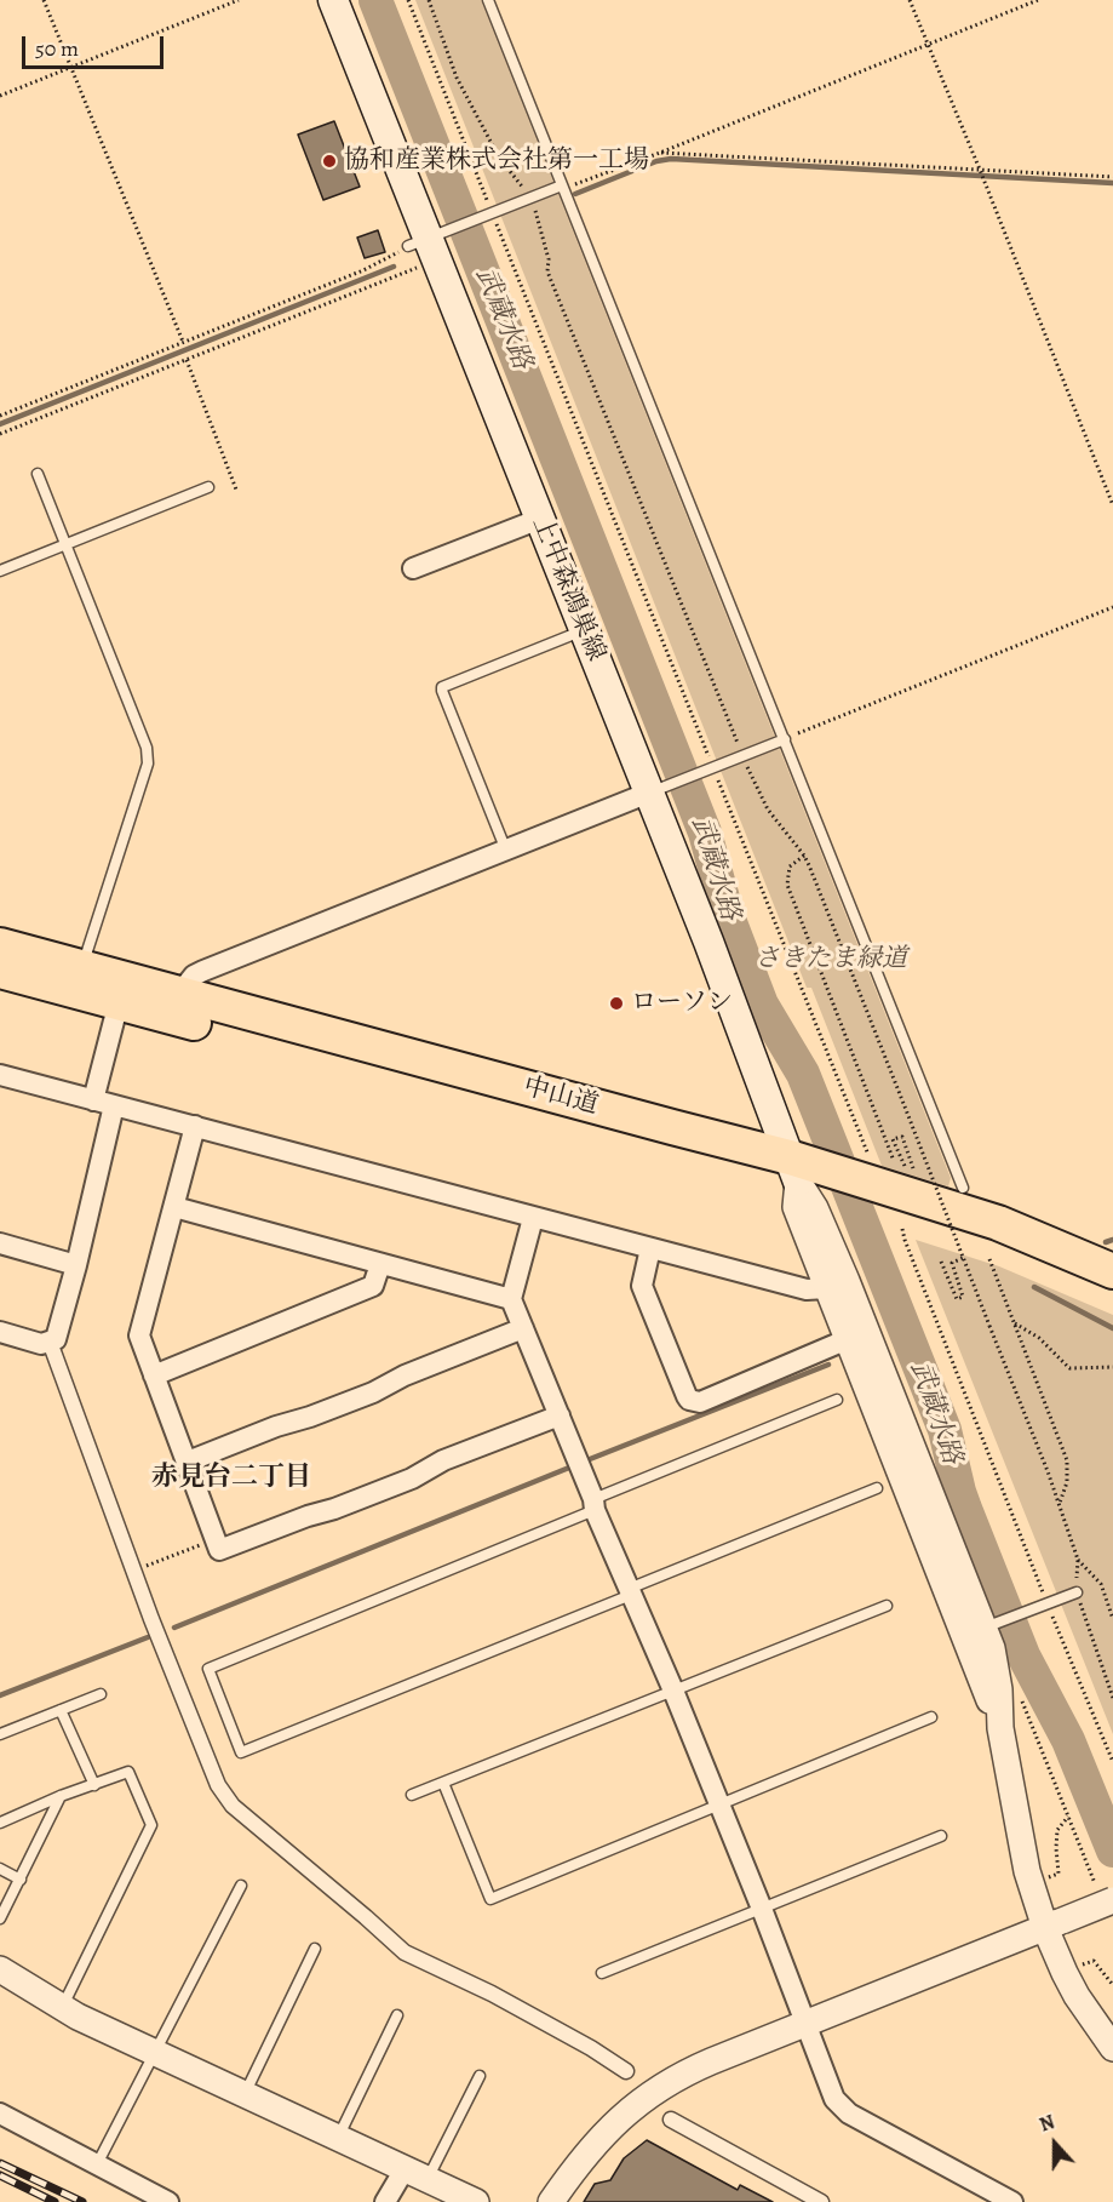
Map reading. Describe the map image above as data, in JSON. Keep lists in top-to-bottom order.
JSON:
{
  "streets": {
    "highway": ["中山道"],
    "main road": ["上中森鴻巣線"]
  },
  "crossings": [
    ["上中森鴻巣線", "中山道"]
  ],
  "districts": ["赤見台二丁目"],
  "water": ["武蔵水路"],
  "parks": ["さきたま緑道"],
  "places": ["協和産業株式会社第一工場", "ローソン"],
  "scale_bar": "50 m",
  "north": "top"
}
